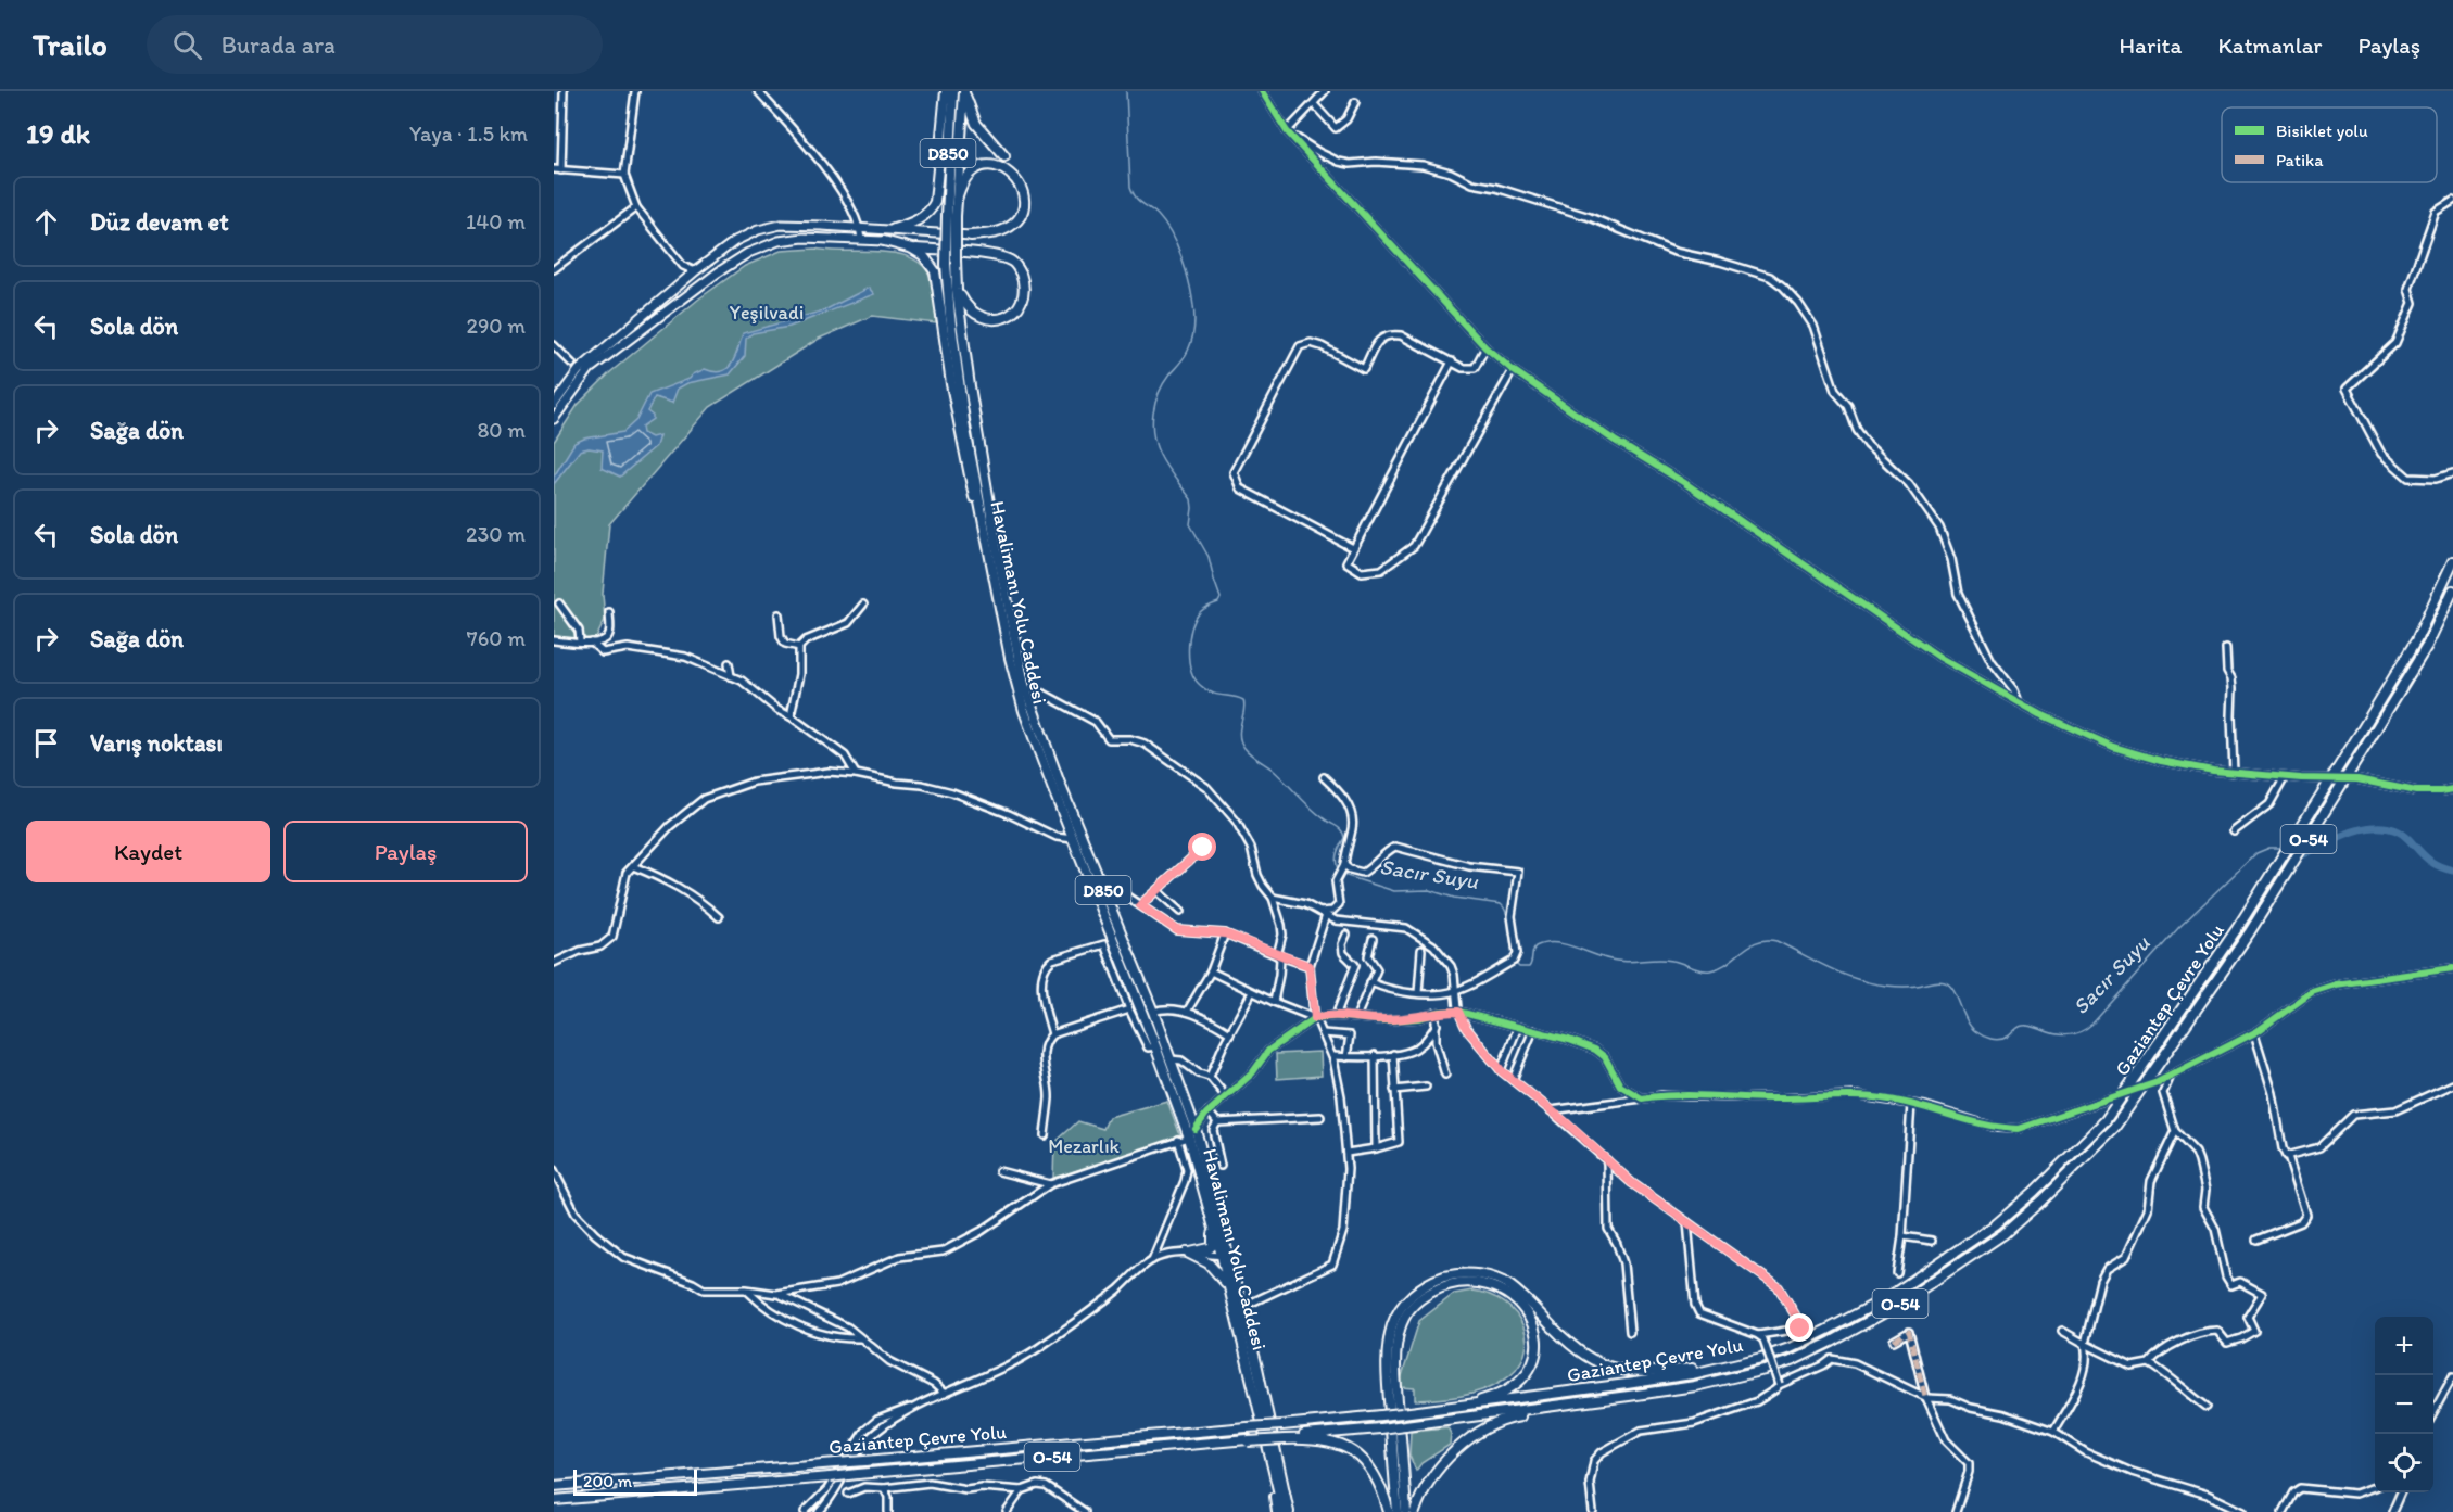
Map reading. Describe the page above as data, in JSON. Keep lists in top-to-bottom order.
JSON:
{
  "streets": {
    "highway": [
      "D850",
      "Havalimanı Yolu Caddesi",
      "O-54",
      "Gaziantep Çevre Yolu"
    ]
  },
  "water": ["Sacır Suyu"],
  "parks": ["Yeşilvadi", "Mezarlık"],
  "legend": ["Bisiklet yolu", "Patika"],
  "scale_bar": "200 m",
  "page": {
    "header": "Trailo",
    "search": "Burada ara",
    "nav": ["Harita", "Katmanlar", "Paylaş"],
    "heading": ["19 dk", "Yaya · 1.5 km"],
    "list": [
      ["Düz devam et", "140 m"],
      ["Sola dön", "290 m"],
      ["Sağa dön", "80 m"],
      ["Sola dön", "230 m"],
      ["Sağa dön", "760 m"],
      "Varış noktası"
    ],
    "buttons": ["Kaydet", "Paylaş"],
    "map_buttons": ["+", "−"],
    "scale": "200 m"
  }
}
